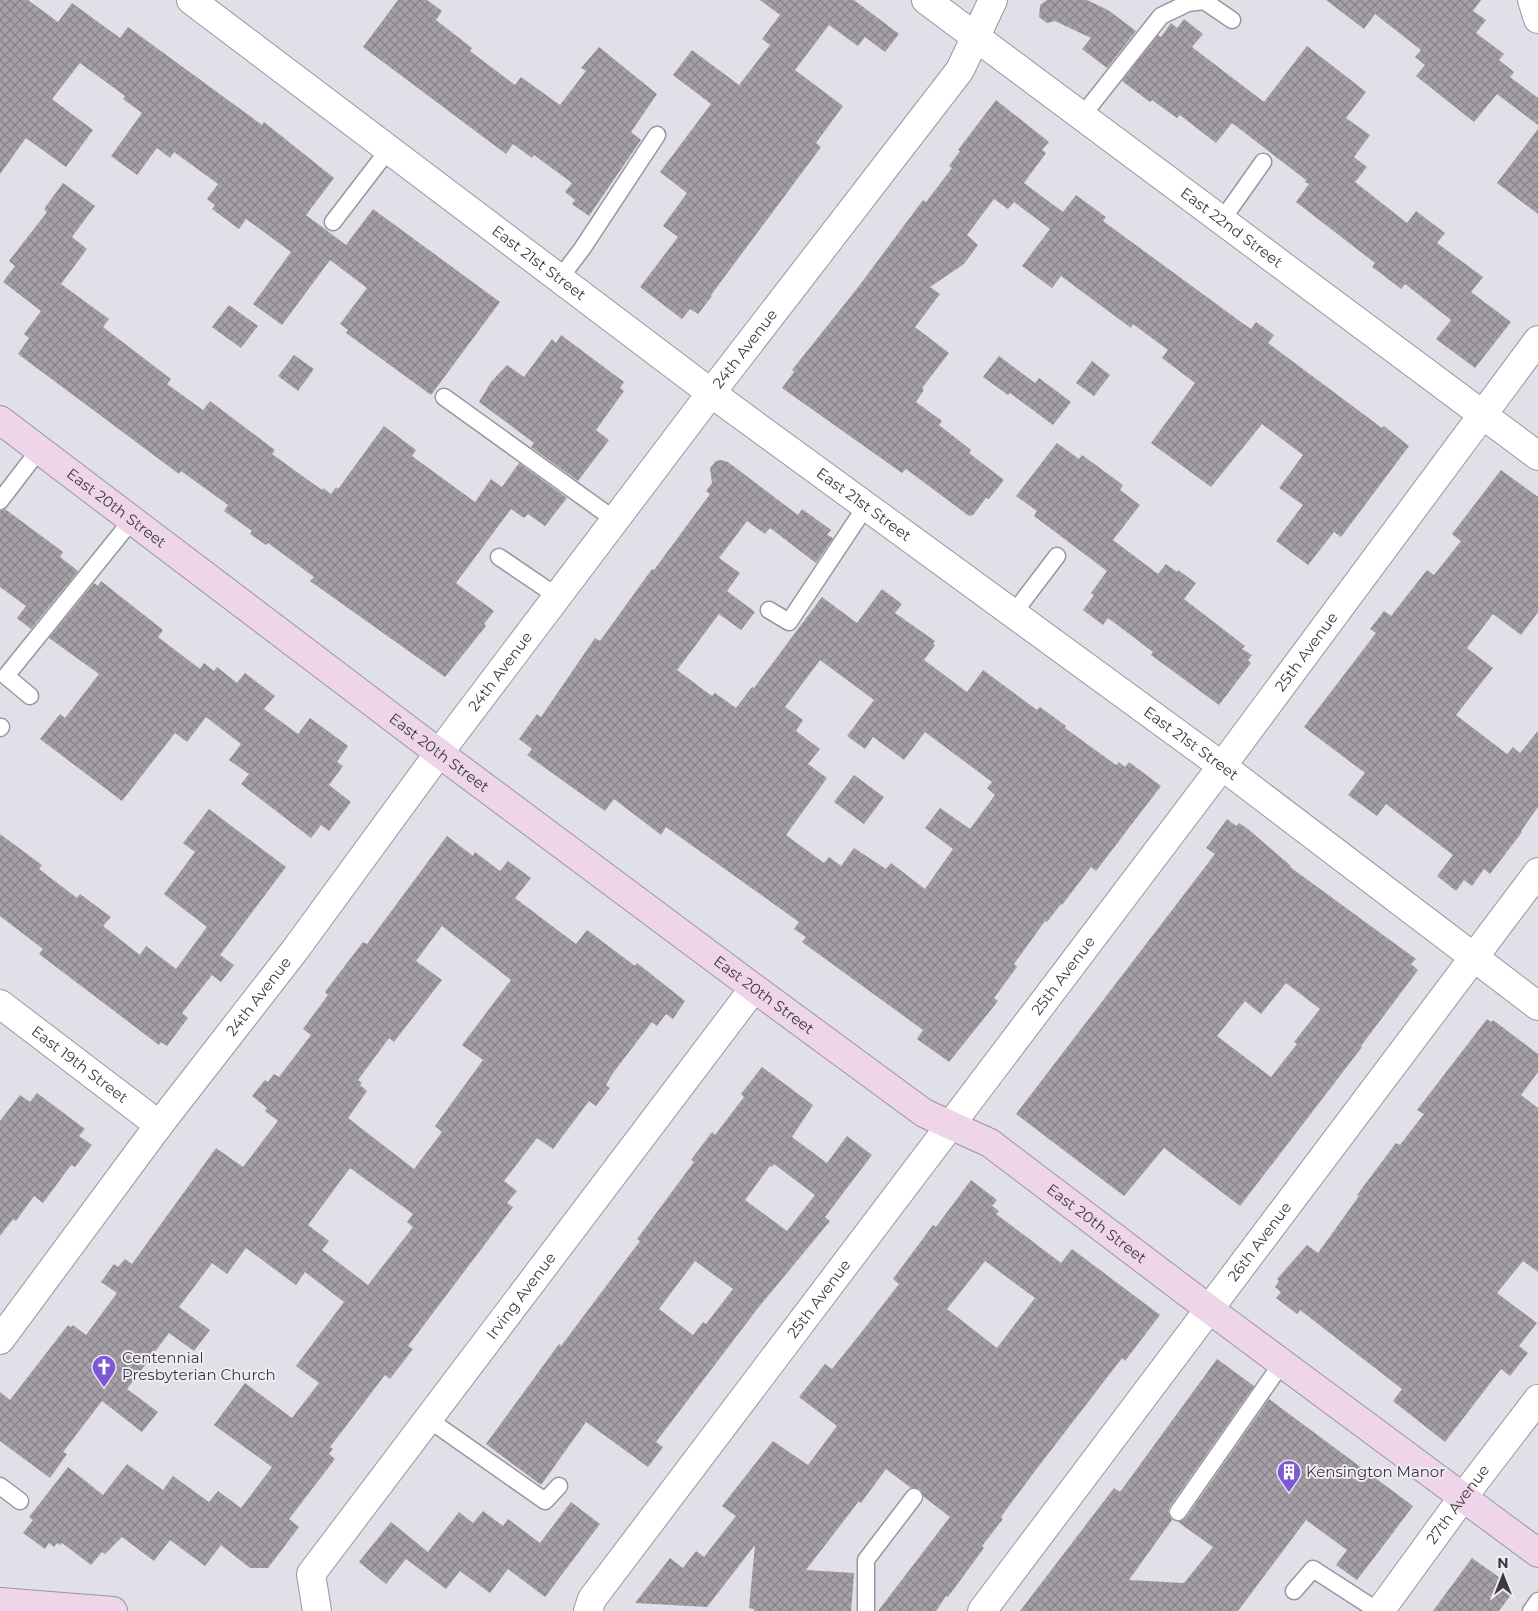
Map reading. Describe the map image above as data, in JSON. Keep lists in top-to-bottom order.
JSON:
{
  "streets": {
    "street": [
      "East 22nd Street",
      "East 21st Street",
      "24th Avenue",
      "East 20th Street",
      "25th Avenue",
      "East 19th Street",
      "26th Avenue",
      "Irving Avenue",
      "27th Avenue"
    ]
  },
  "crossings": [
    ["East 22nd Street", "24th Avenue"],
    ["East 22nd Street", "25th Avenue"],
    ["East 21st Street", "24th Avenue"],
    ["East 21st Street", "25th Avenue"],
    ["East 21st Street", "26th Avenue"],
    ["24th Avenue", "East 20th Street"],
    ["24th Avenue", "East 19th Street"],
    ["East 20th Street", "25th Avenue"],
    ["East 20th Street", "26th Avenue"],
    ["East 20th Street", "Irving Avenue"],
    ["East 20th Street", "27th Avenue"]
  ],
  "places": {
    "church": ["Centennial Presbyterian Church"],
    "building": ["Kensington Manor"]
  },
  "north": "top"
}
